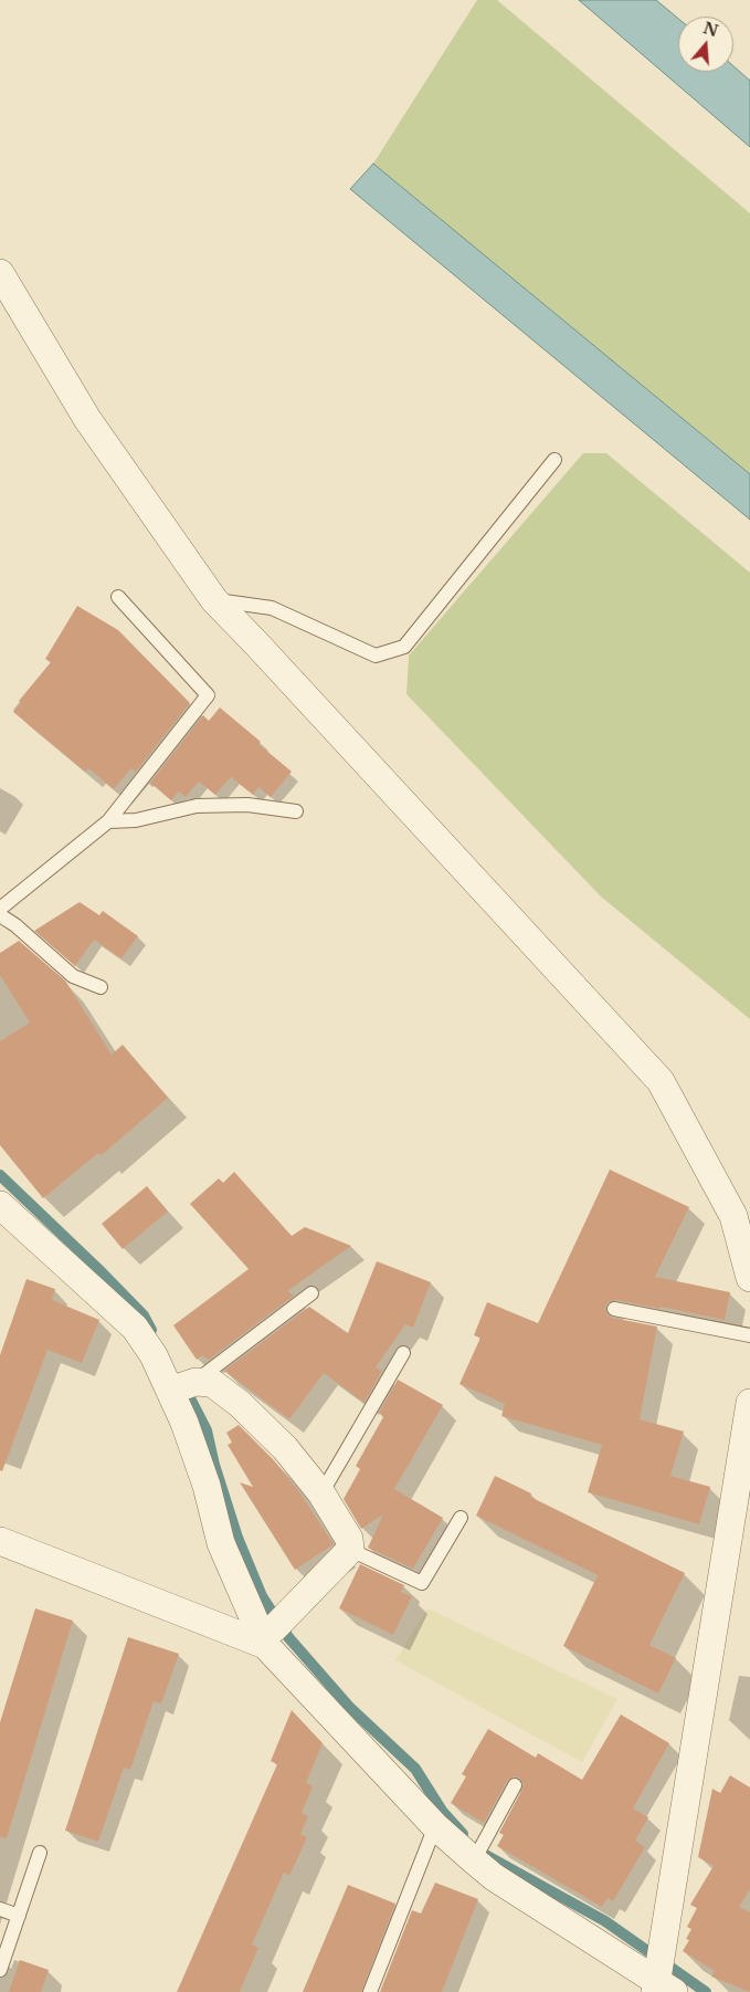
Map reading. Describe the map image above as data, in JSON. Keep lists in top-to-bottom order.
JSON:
{
  "north": "top"
}
